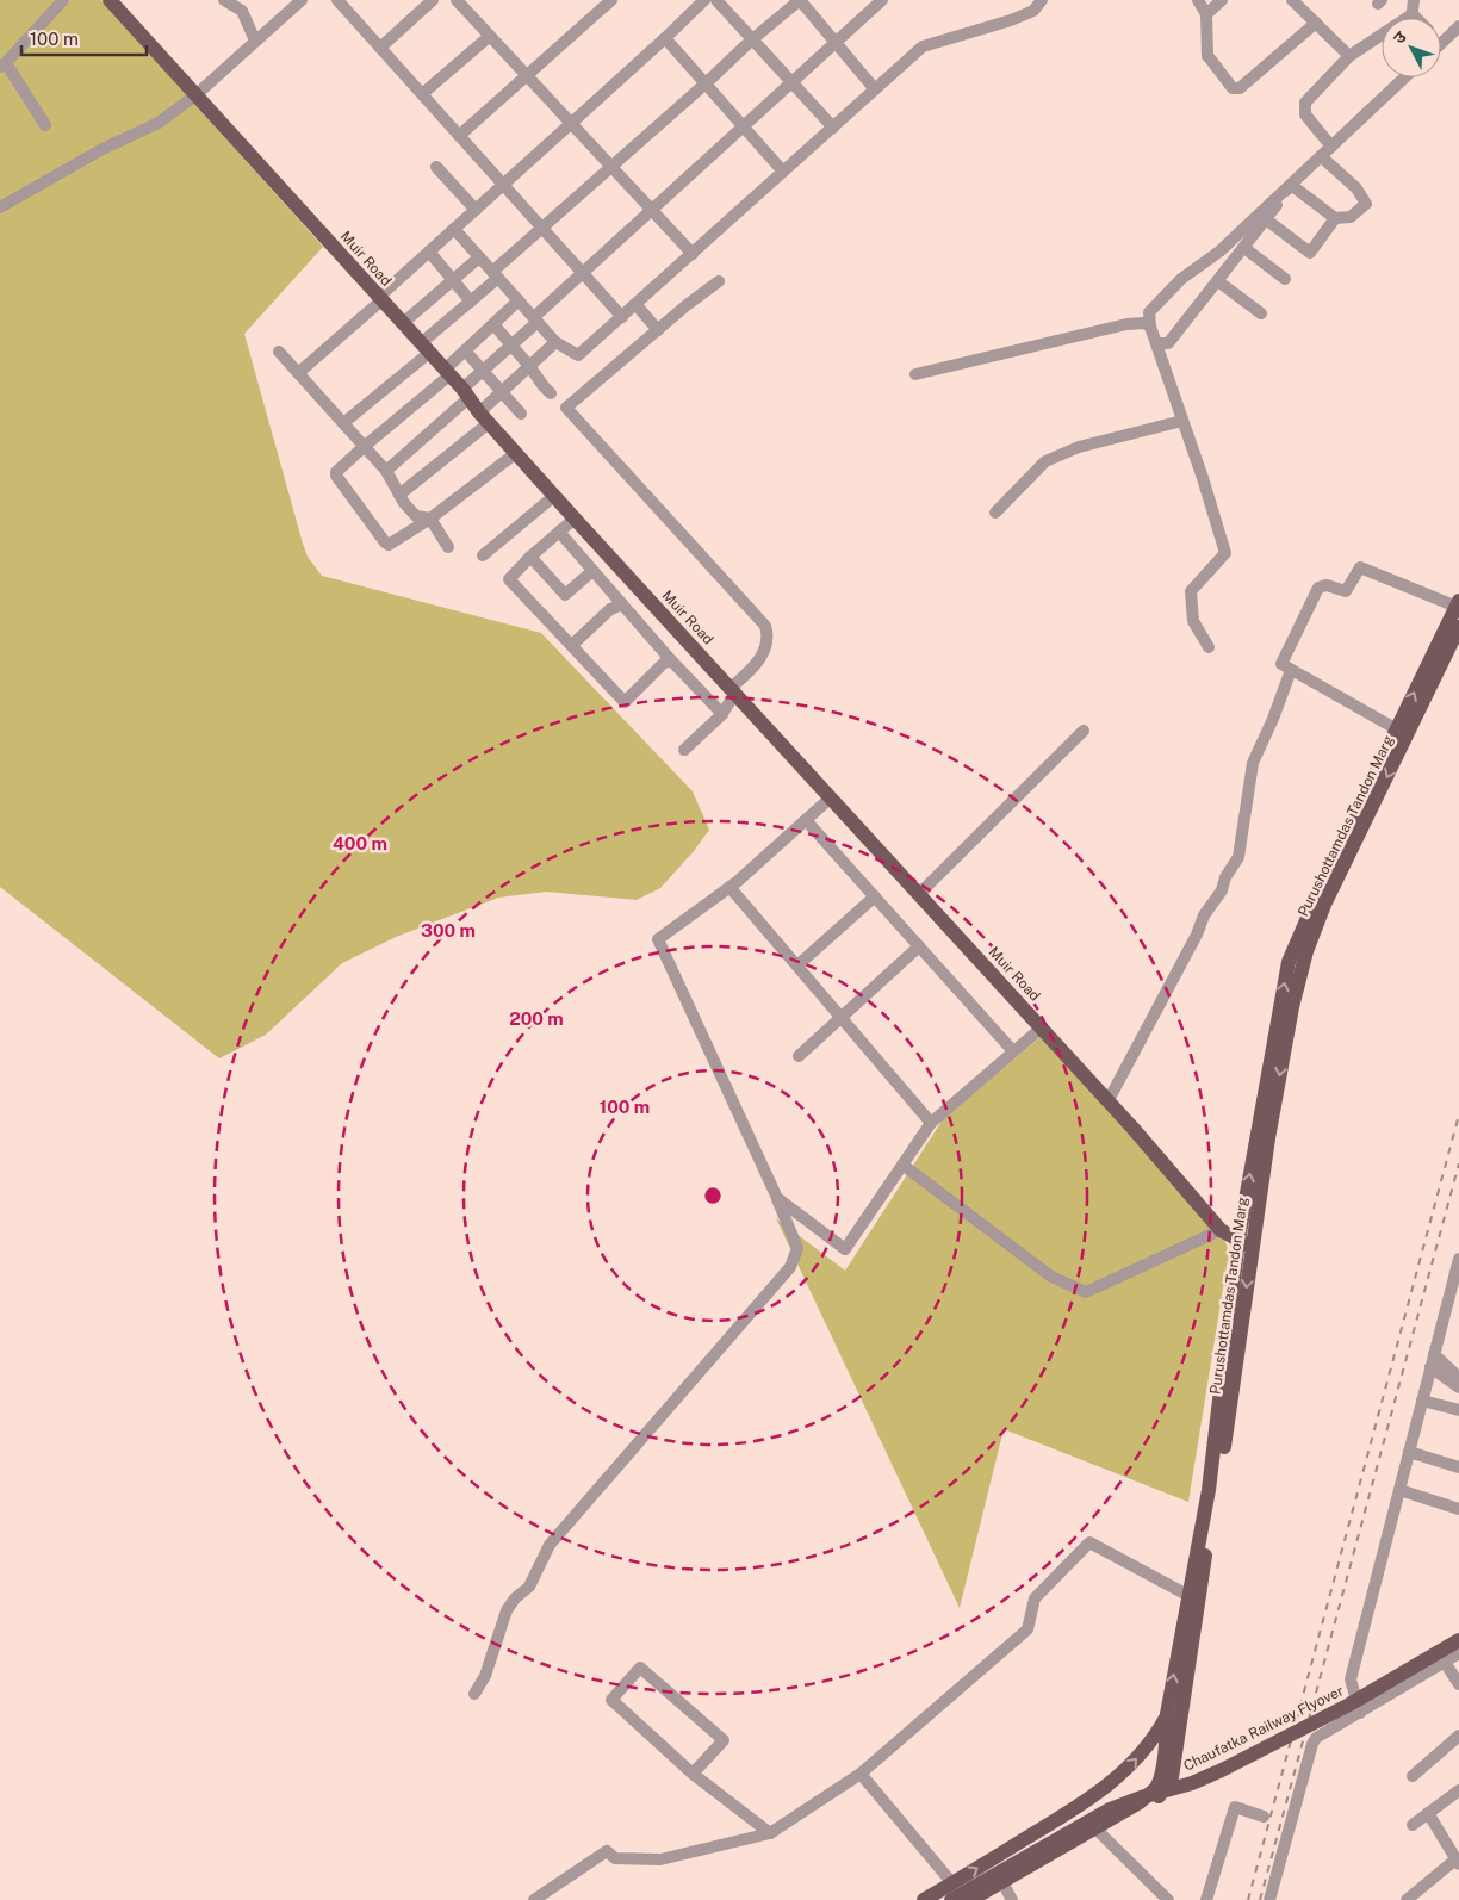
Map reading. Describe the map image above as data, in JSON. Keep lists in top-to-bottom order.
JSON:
{
  "streets": {
    "main road": ["Muir Road", "Purushottamdas Tandon Marg", "Chaufatka Railway Flyover"]
  },
  "crossings": [
    ["Muir Road", "Purushottamdas Tandon Marg"]
  ],
  "scale_bar": "100 m",
  "north": "top left",
  "rings": [
    "400 m",
    "300 m",
    "200 m",
    "100 m"
  ]
}
